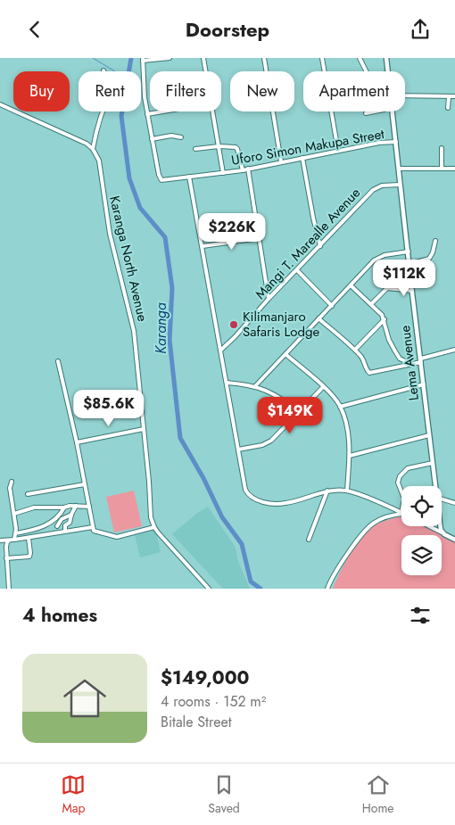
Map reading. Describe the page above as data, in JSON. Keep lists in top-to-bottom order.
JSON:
{
  "streets": {
    "main road": ["Lema Avenue"],
    "street": ["Uforo Simon Makupa Street", "Mangi T. Marealle Avenue", "Karanga North Avenue"]
  },
  "crossings": [
    ["Uforo Simon Makupa Street", "Lema Avenue"],
    ["Mangi T. Marealle Avenue", "Lema Avenue"]
  ],
  "water": ["Karanga"],
  "places": ["Kilimanjaro Safaris Lodge"],
  "page": {
    "header": "Doorstep",
    "chip": [
      "Buy",
      "Rent",
      "Filters",
      "New",
      "Apartment"
    ],
    "price": [
      "$226K",
      "$112K",
      "$85.6K",
      "$149K"
    ],
    "heading": "4 homes",
    "list": [
      {
        "name": "$149,000",
        "note": "4 rooms · 152 m² · Bitale Street"
      }
    ],
    "tabs": ["Map", "Saved", "Home"]
  }
}
